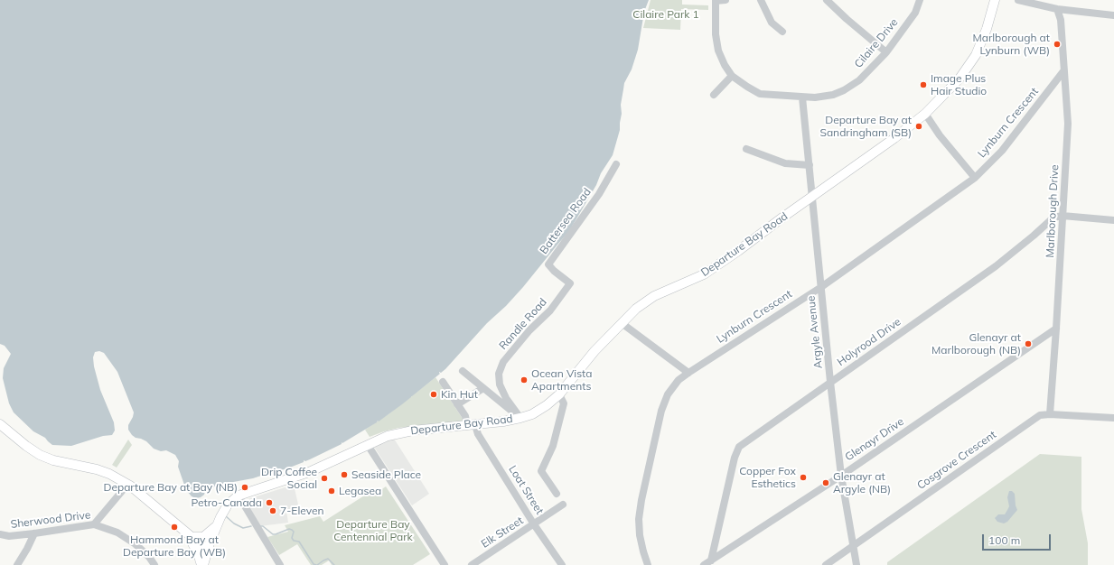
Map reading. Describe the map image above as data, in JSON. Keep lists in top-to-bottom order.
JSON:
{
  "streets": {
    "main road": ["Departure Bay Road"],
    "street": [
      "Cilaire Drive",
      "Lynburn Crescent",
      "Marlborough Drive",
      "Battersea Road",
      "Randle Road",
      "Argyle Avenue",
      "Holyrood Drive",
      "Glenayr Drive",
      "Cosgrove Crescent",
      "Loat Street",
      "Sherwood Drive",
      "Elk Street"
    ]
  },
  "crossings": [
    ["Cilaire Drive", "Argyle Avenue"],
    ["Lynburn Crescent", "Marlborough Drive"],
    ["Lynburn Crescent", "Argyle Avenue"],
    ["Marlborough Drive", "Holyrood Drive"],
    ["Marlborough Drive", "Glenayr Drive"],
    ["Marlborough Drive", "Cosgrove Crescent"],
    ["Battersea Road", "Randle Road"],
    ["Departure Bay Road", "Randle Road"],
    ["Departure Bay Road", "Argyle Avenue"],
    ["Departure Bay Road", "Loat Street"],
    ["Argyle Avenue", "Holyrood Drive"],
    ["Argyle Avenue", "Glenayr Drive"],
    ["Argyle Avenue", "Cosgrove Crescent"],
    ["Holyrood Drive", "Glenayr Drive"],
    ["Loat Street", "Elk Street"]
  ],
  "parks": ["Cilaire Park 1", "Departure Bay Centennial Park"],
  "places": [
    "Marlborough at Lynburn (WB)",
    "Image Plus Hair Studio",
    "Departure Bay at Sandringham (SB)",
    "Glenayr at Marlborough (NB)",
    "Ocean Vista Apartments",
    "Kin Hut",
    "Seaside Place",
    "Copper Fox Esthetics",
    "Drip Coffee Social",
    "Glenayr at Argyle (NB)",
    "Departure Bay at Bay (NB)",
    "Legasea",
    "Petro-Canada",
    "7-Eleven",
    "Hammond Bay at Departure Bay (WB)"
  ],
  "scale_bar": "100 m"
}
